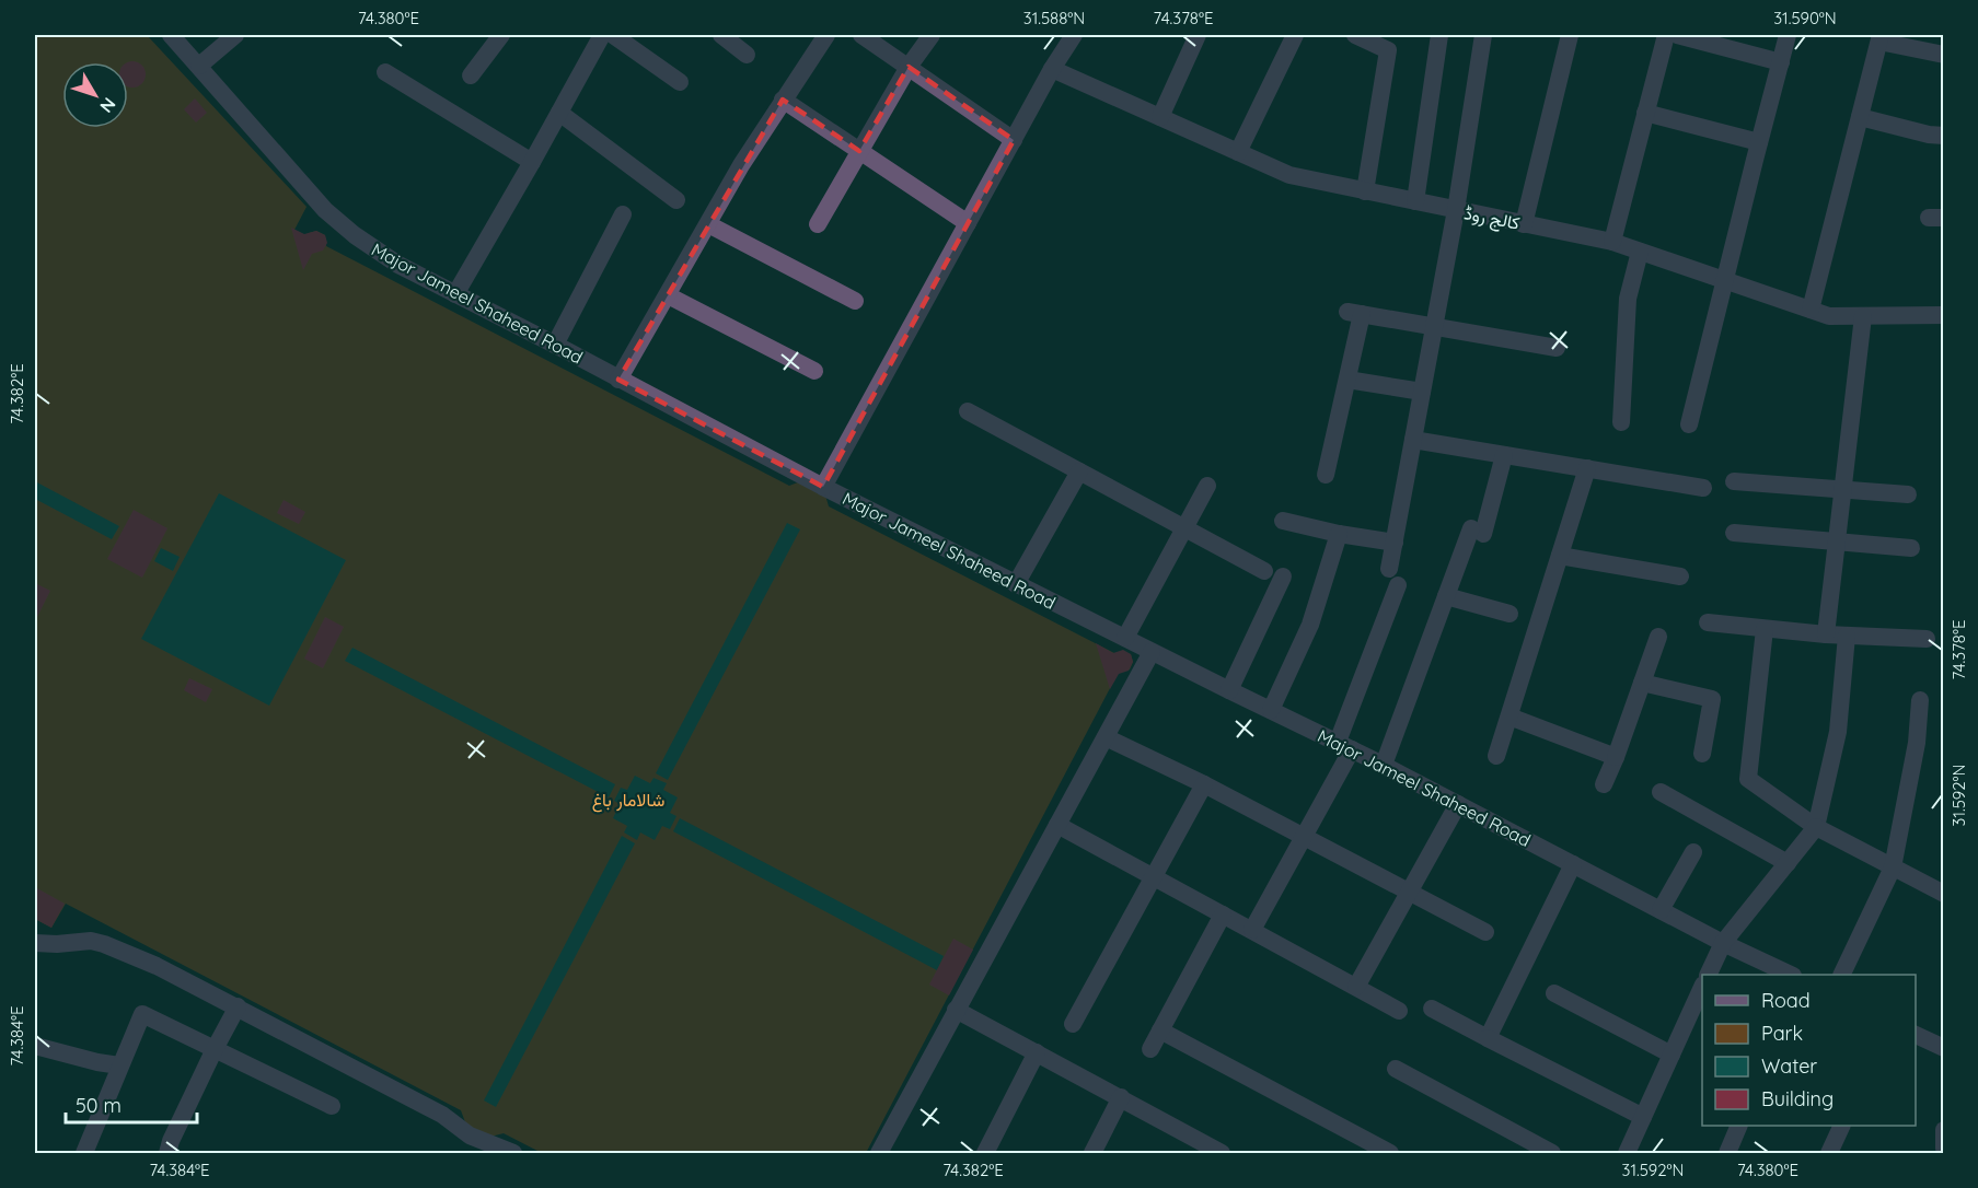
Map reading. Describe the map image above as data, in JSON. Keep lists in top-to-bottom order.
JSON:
{
  "streets": {
    "street": ["کالج روڈ", "Major Jameel Shaheed Road"]
  },
  "parks": ["شالامار باغ"],
  "legend": [
    "Road",
    "Park",
    "Water",
    "Building"
  ],
  "scale_bar": "50 m",
  "north": "bottom right",
  "coordinates": [
    "74.380°E",
    "31.588°N",
    "74.378°E",
    "31.590°N",
    "74.382°E",
    "31.592°N",
    "74.384°E"
  ]
}
